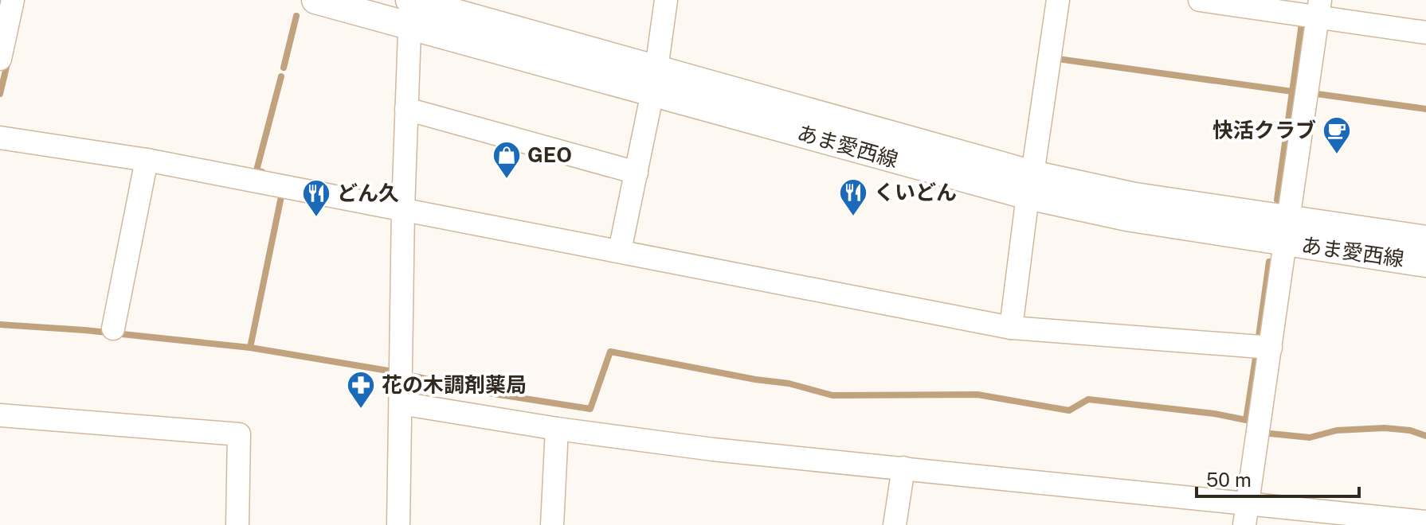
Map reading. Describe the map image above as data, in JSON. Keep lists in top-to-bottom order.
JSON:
{
  "streets": {
    "main road": ["あま愛西線"]
  },
  "places": {
    "cafe": ["快活クラブ"],
    "shop": ["GEO"],
    "restaurant": ["くいどん", "どん久"],
    "pharmacy": ["花の木調剤薬局"]
  },
  "scale_bar": "50 m"
}
